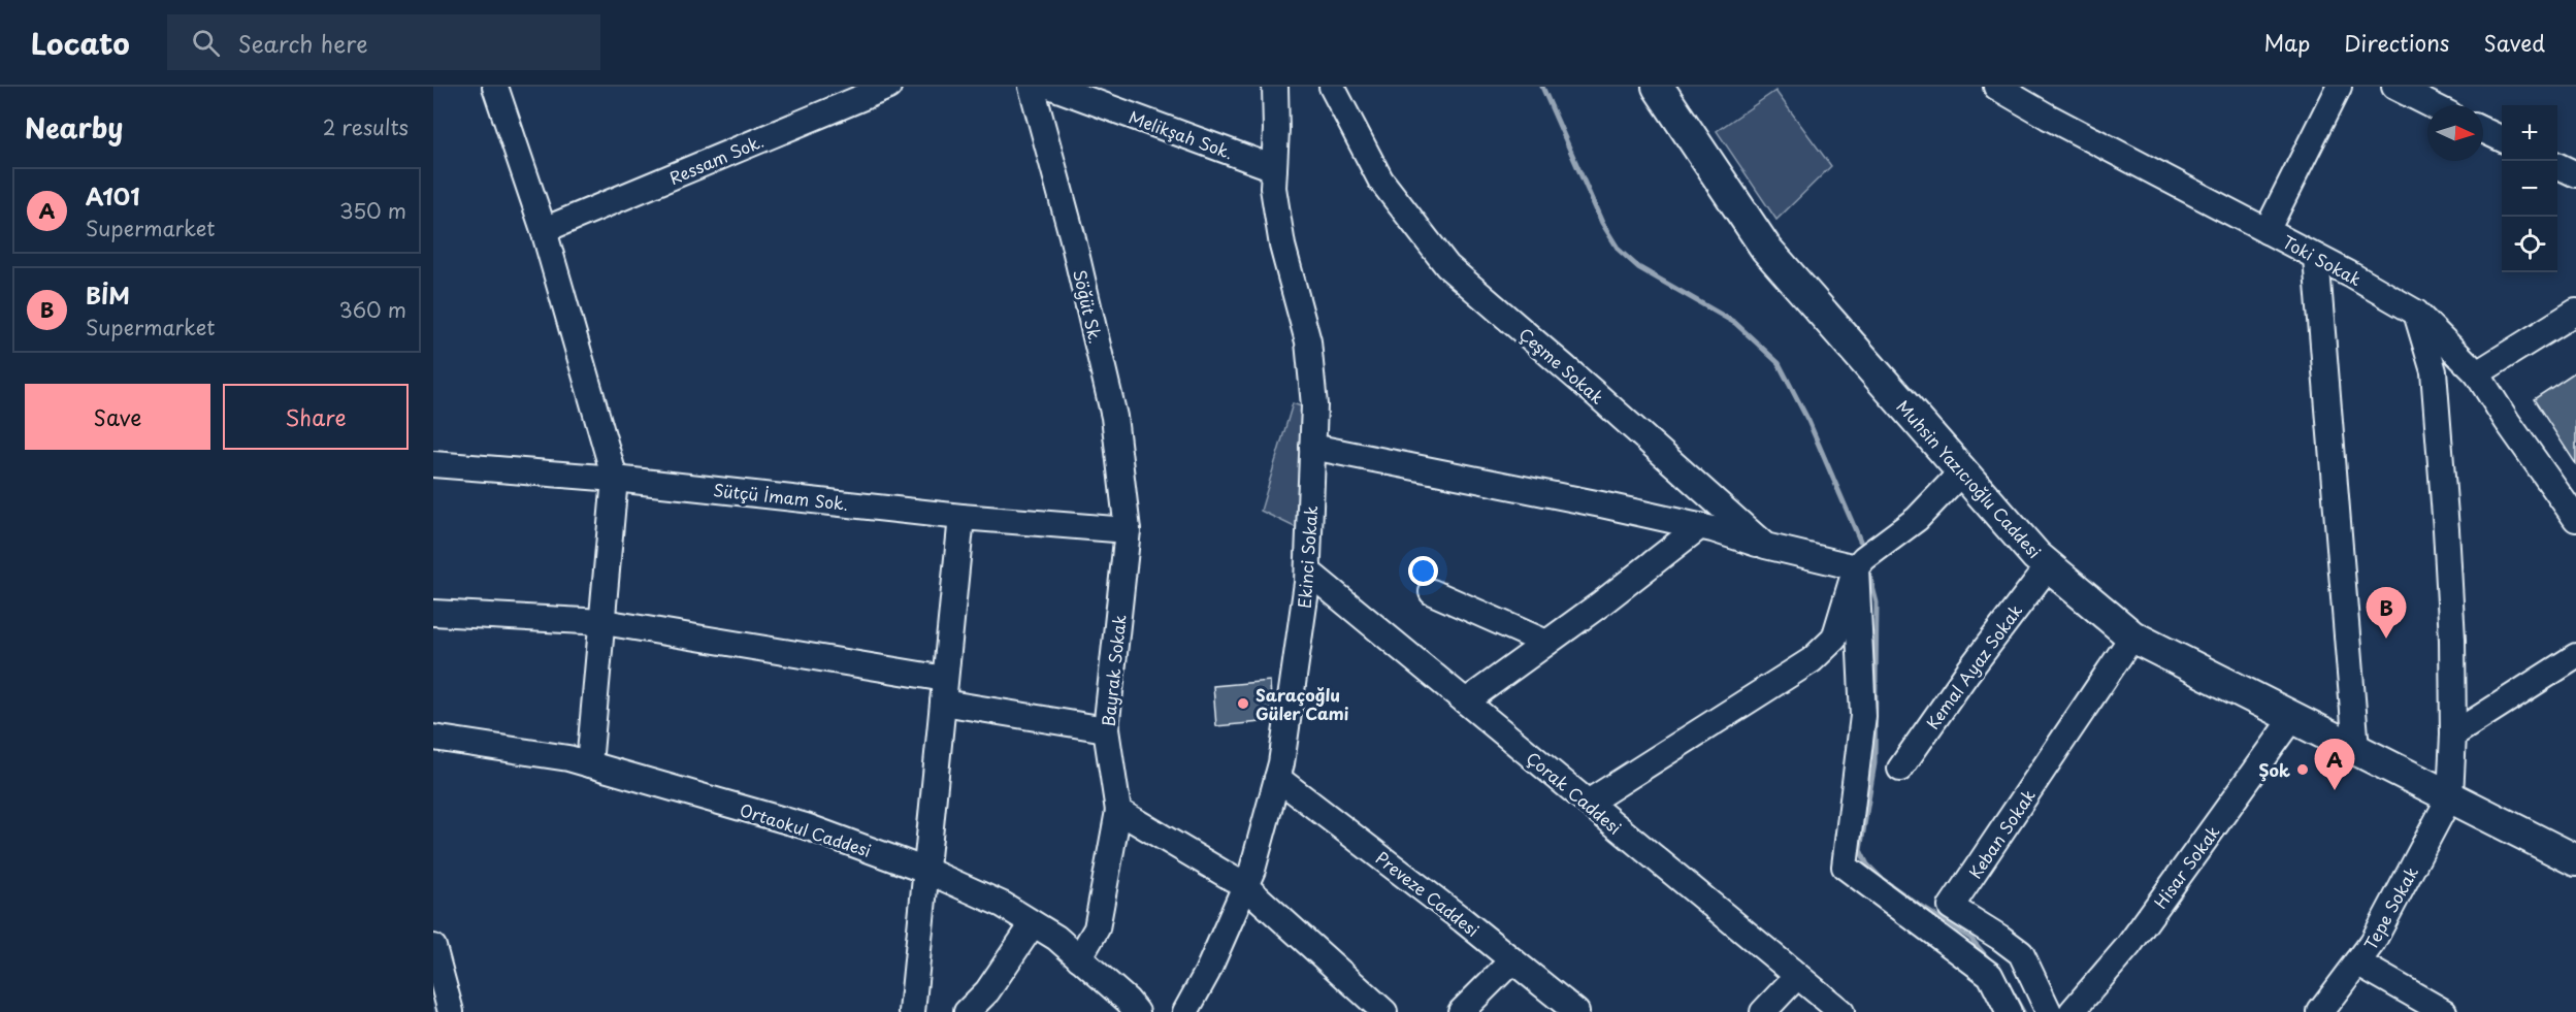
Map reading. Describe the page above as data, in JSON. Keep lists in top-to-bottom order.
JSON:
{
  "streets": {
    "main road": ["Muhsin Yazıcıoğlu Caddesi"],
    "street": [
      "Melikşah Sok.",
      "Ressam Sok.",
      "Toki Sokak",
      "Söğüt Sk.",
      "Çeşme Sokak",
      "Sütçü İmam Sok.",
      "Ekinci Sokak",
      "Kemal Ayaz Sokak",
      "Bayrak Sokak",
      "Çorak Caddesi",
      "Ortaokul Caddesi",
      "Keban Sokak",
      "Hisar Sokak",
      "Preveze Caddesi",
      "Tepe Sokak"
    ]
  },
  "crossings": [
    ["Melikşah Sok.", "Ekinci Sokak"],
    ["Söğüt Sk.", "Sütçü İmam Sok."],
    ["Söğüt Sk.", "Bayrak Sokak"],
    ["Muhsin Yazıcıoğlu Caddesi", "Kemal Ayaz Sokak"],
    ["Muhsin Yazıcıoğlu Caddesi", "Keban Sokak"],
    ["Muhsin Yazıcıoğlu Caddesi", "Hisar Sokak"],
    ["Muhsin Yazıcıoğlu Caddesi", "Tepe Sokak"],
    ["Sütçü İmam Sok.", "Bayrak Sokak"],
    ["Ekinci Sokak", "Çorak Caddesi"],
    ["Ekinci Sokak", "Preveze Caddesi"],
    ["Bayrak Sokak", "Ortaokul Caddesi"]
  ],
  "places": ["Saraçoğlu Güler Cami", "Şok"],
  "north": "right",
  "page": {
    "header": "Locato",
    "search": "Search here",
    "nav": ["Map", "Directions", "Saved"],
    "heading": ["Nearby", "2 results"],
    "map_buttons": ["+", "−"],
    "list": [
      {
        "mark": "A",
        "name": "A101",
        "note": "Supermarket",
        "value": "350 m"
      },
      {
        "mark": "B",
        "name": "BİM",
        "note": "Supermarket",
        "value": "360 m"
      }
    ],
    "buttons": ["Save", "Share"],
    "pins": ["B", "A"]
  }
}
